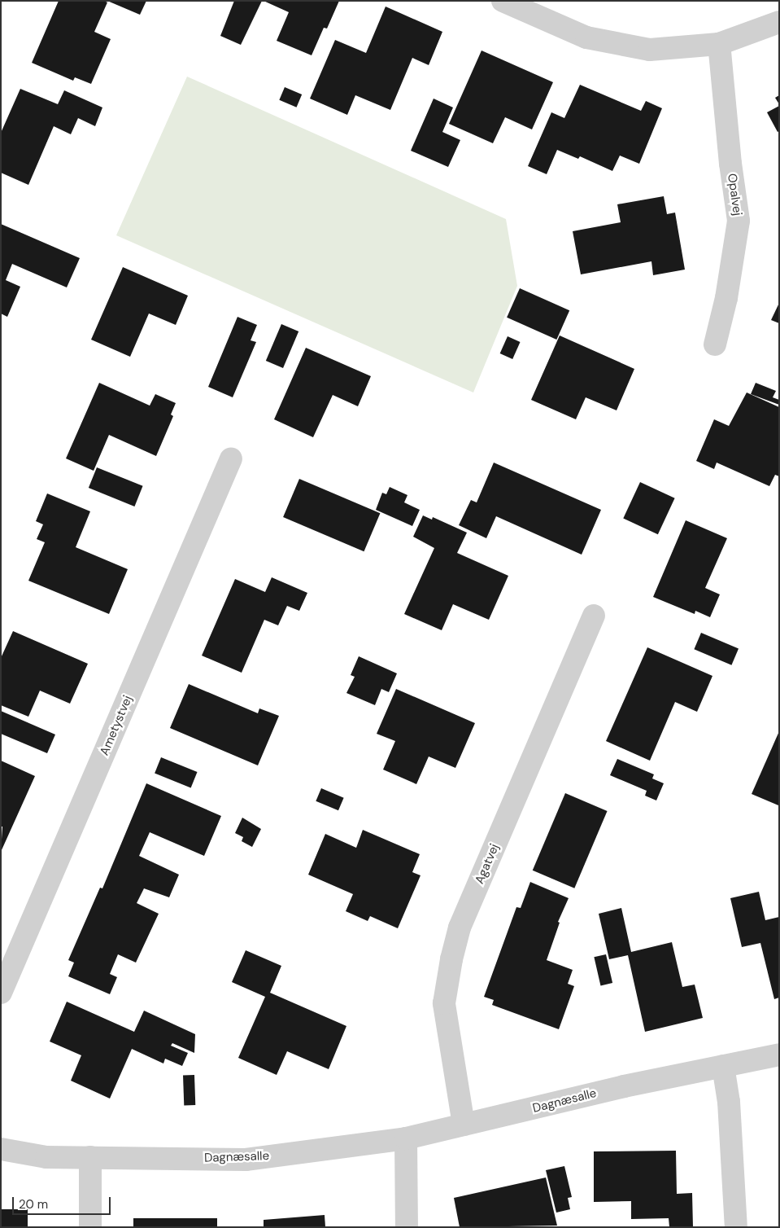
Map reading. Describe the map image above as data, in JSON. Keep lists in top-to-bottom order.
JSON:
{
  "streets": {
    "street": [
      "Opalvej",
      "Ametystvej",
      "Agatvej",
      "Dagnæsalle"
    ]
  },
  "crossings": [
    ["Agatvej", "Dagnæsalle"]
  ],
  "scale_bar": "20 m"
}
